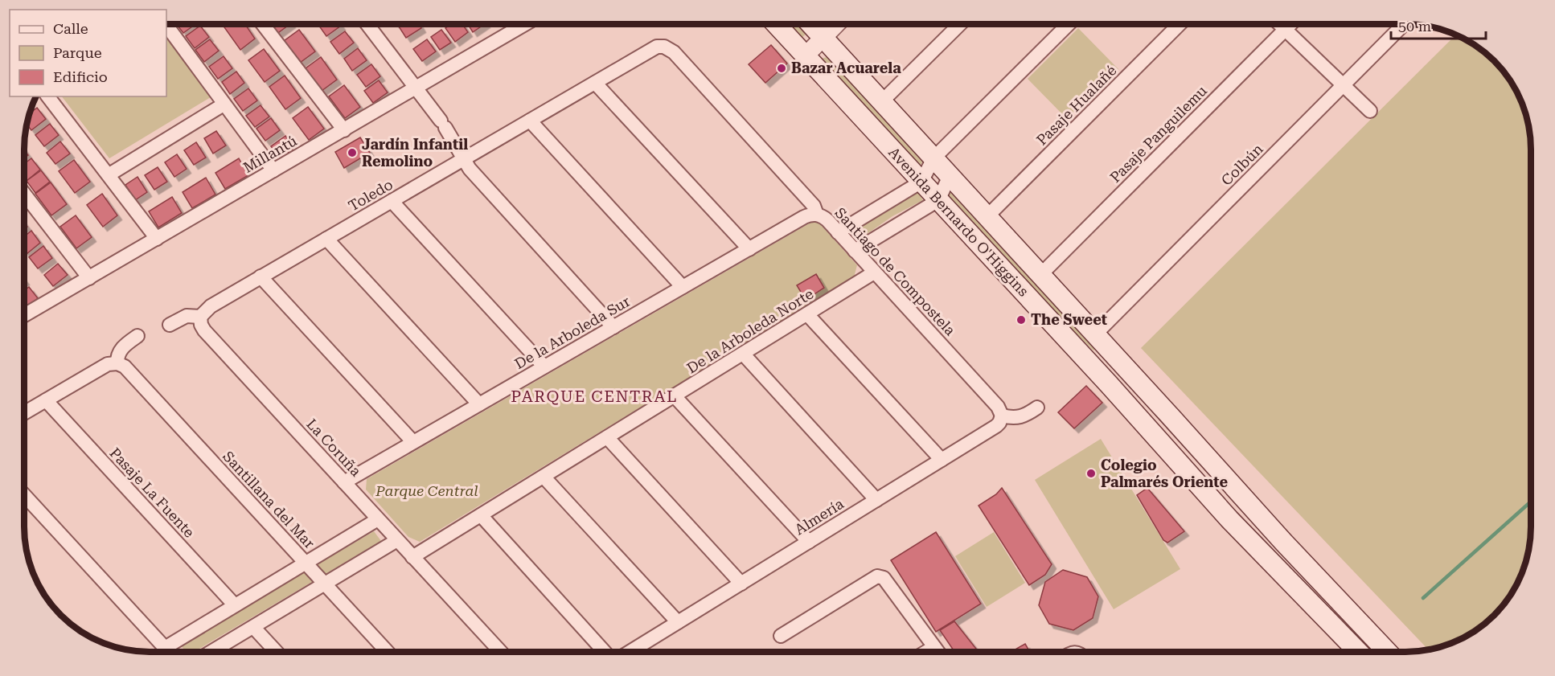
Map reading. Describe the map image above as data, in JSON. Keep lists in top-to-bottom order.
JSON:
{
  "streets": {
    "main road": ["Avenida Bernardo O'Higgins"],
    "street": [
      "Pasaje Hualañé",
      "Pasaje Panguilemu",
      "Millantú",
      "Colbún",
      "Toledo",
      "Santiago de Compostela",
      "De la Arboleda Norte",
      "De la Arboleda Sur",
      "La Coruña",
      "Pasaje La Fuente",
      "Santillana del Mar",
      "Almería"
    ]
  },
  "crossings": [
    ["Pasaje Hualañé", "Avenida Bernardo O'Higgins"],
    ["Pasaje Panguilemu", "Avenida Bernardo O'Higgins"],
    ["Colbún", "Avenida Bernardo O'Higgins"],
    ["Toledo", "Santiago de Compostela"],
    ["Toledo", "La Coruña"],
    ["Santiago de Compostela", "De la Arboleda Norte"],
    ["Santiago de Compostela", "De la Arboleda Sur"],
    ["Santiago de Compostela", "Almería"],
    ["De la Arboleda Norte", "La Coruña"],
    ["De la Arboleda Sur", "La Coruña"]
  ],
  "districts": ["PARQUE CENTRAL"],
  "parks": ["Parque Central"],
  "places": [
    "Bazar Acuarela",
    "Jardín Infantil Remolino",
    "The Sweet",
    "Colegio Palmarés Oriente"
  ],
  "legend": ["Calle", "Parque", "Edificio"],
  "scale_bar": "50 m"
}
